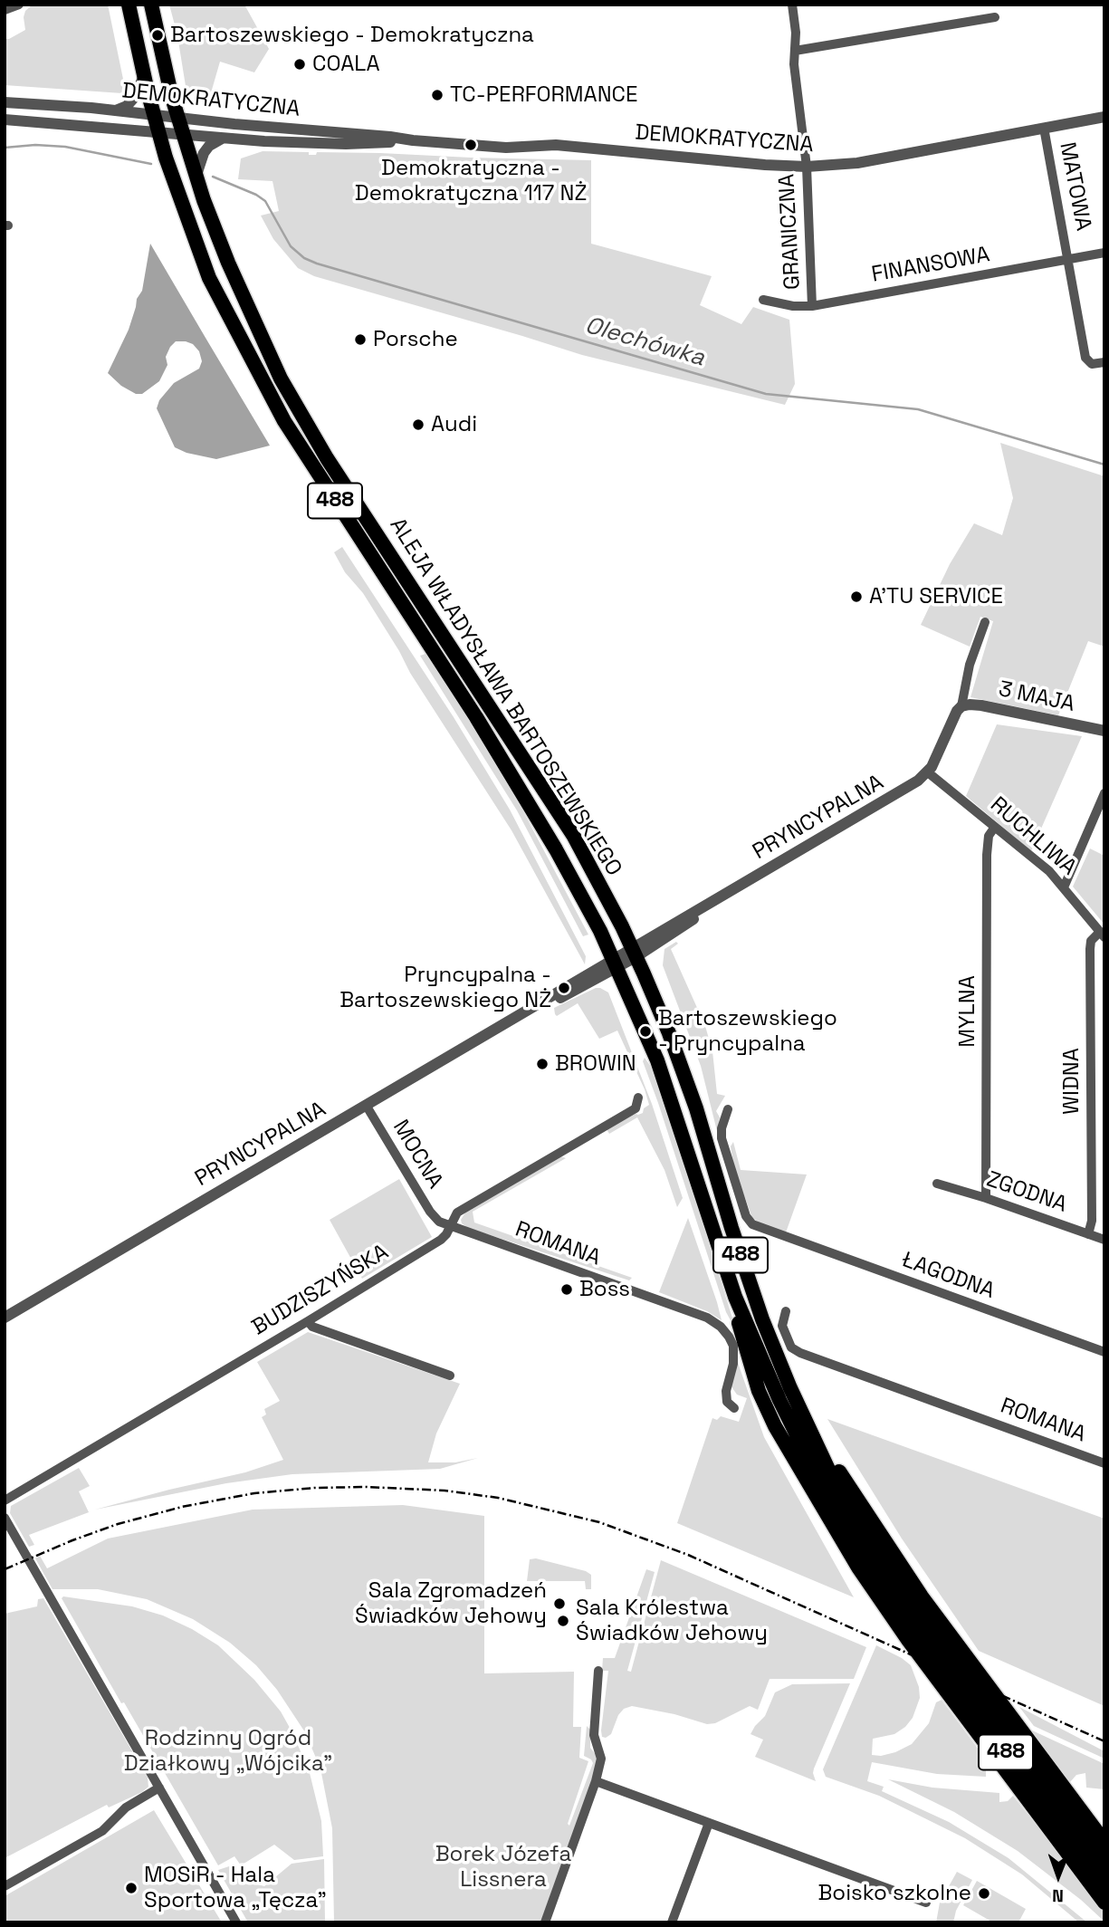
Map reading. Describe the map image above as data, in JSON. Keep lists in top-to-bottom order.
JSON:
{
  "streets": {
    "main road": ["488", "ALEJA WŁADYSŁAWA BARTOSZEWSKIEGO"],
    "street": [
      "DEMOKRATYCZNA",
      "MATOWA",
      "GRANICZNA",
      "FINANSOWA",
      "3 MAJA",
      "PRYNCYPALNA",
      "RUCHLIWA",
      "MYLNA",
      "WIDNA",
      "MOCNA",
      "ZGODNA",
      "ROMANA",
      "ŁAGODNA",
      "BUDZISZYŃSKA"
    ]
  },
  "crossings": [
    ["DEMOKRATYCZNA", "MATOWA"],
    ["DEMOKRATYCZNA", "GRANICZNA"],
    ["DEMOKRATYCZNA", "ALEJA WŁADYSŁAWA BARTOSZEWSKIEGO"],
    ["MATOWA", "FINANSOWA"],
    ["GRANICZNA", "FINANSOWA"],
    ["ALEJA WŁADYSŁAWA BARTOSZEWSKIEGO", "PRYNCYPALNA"],
    ["PRYNCYPALNA", "RUCHLIWA"],
    ["PRYNCYPALNA", "MOCNA"],
    ["RUCHLIWA", "MYLNA"],
    ["RUCHLIWA", "WIDNA"],
    ["MYLNA", "ZGODNA"],
    ["WIDNA", "ZGODNA"],
    ["MOCNA", "ROMANA"],
    ["ROMANA", "BUDZISZYŃSKA"]
  ],
  "water": ["Olechówka"],
  "parks": ["Rodzinny Ogród Działkowy „Wójcika”", "Borek Józefa Lissnera"],
  "places": [
    "Bartoszewskiego - Demokratyczna",
    "COALA",
    "TC-PERFORMANCE",
    "Demokratyczna - Demokratyczna 117 NŻ",
    "Porsche",
    "Audi",
    "A'TU SERVICE",
    "Pryncypalna - Bartoszewskiego NŻ",
    "Bartoszewskiego - Pryncypalna",
    "BROWIN",
    "Boss",
    "Sala Zgromadzeń Świadków Jehowy",
    "Sala Królestwa Świadków Jehowy",
    "MOSiR - Hala Sportowa „Tęcza”",
    "Boisko szkolne"
  ],
  "north": "bottom"
}
